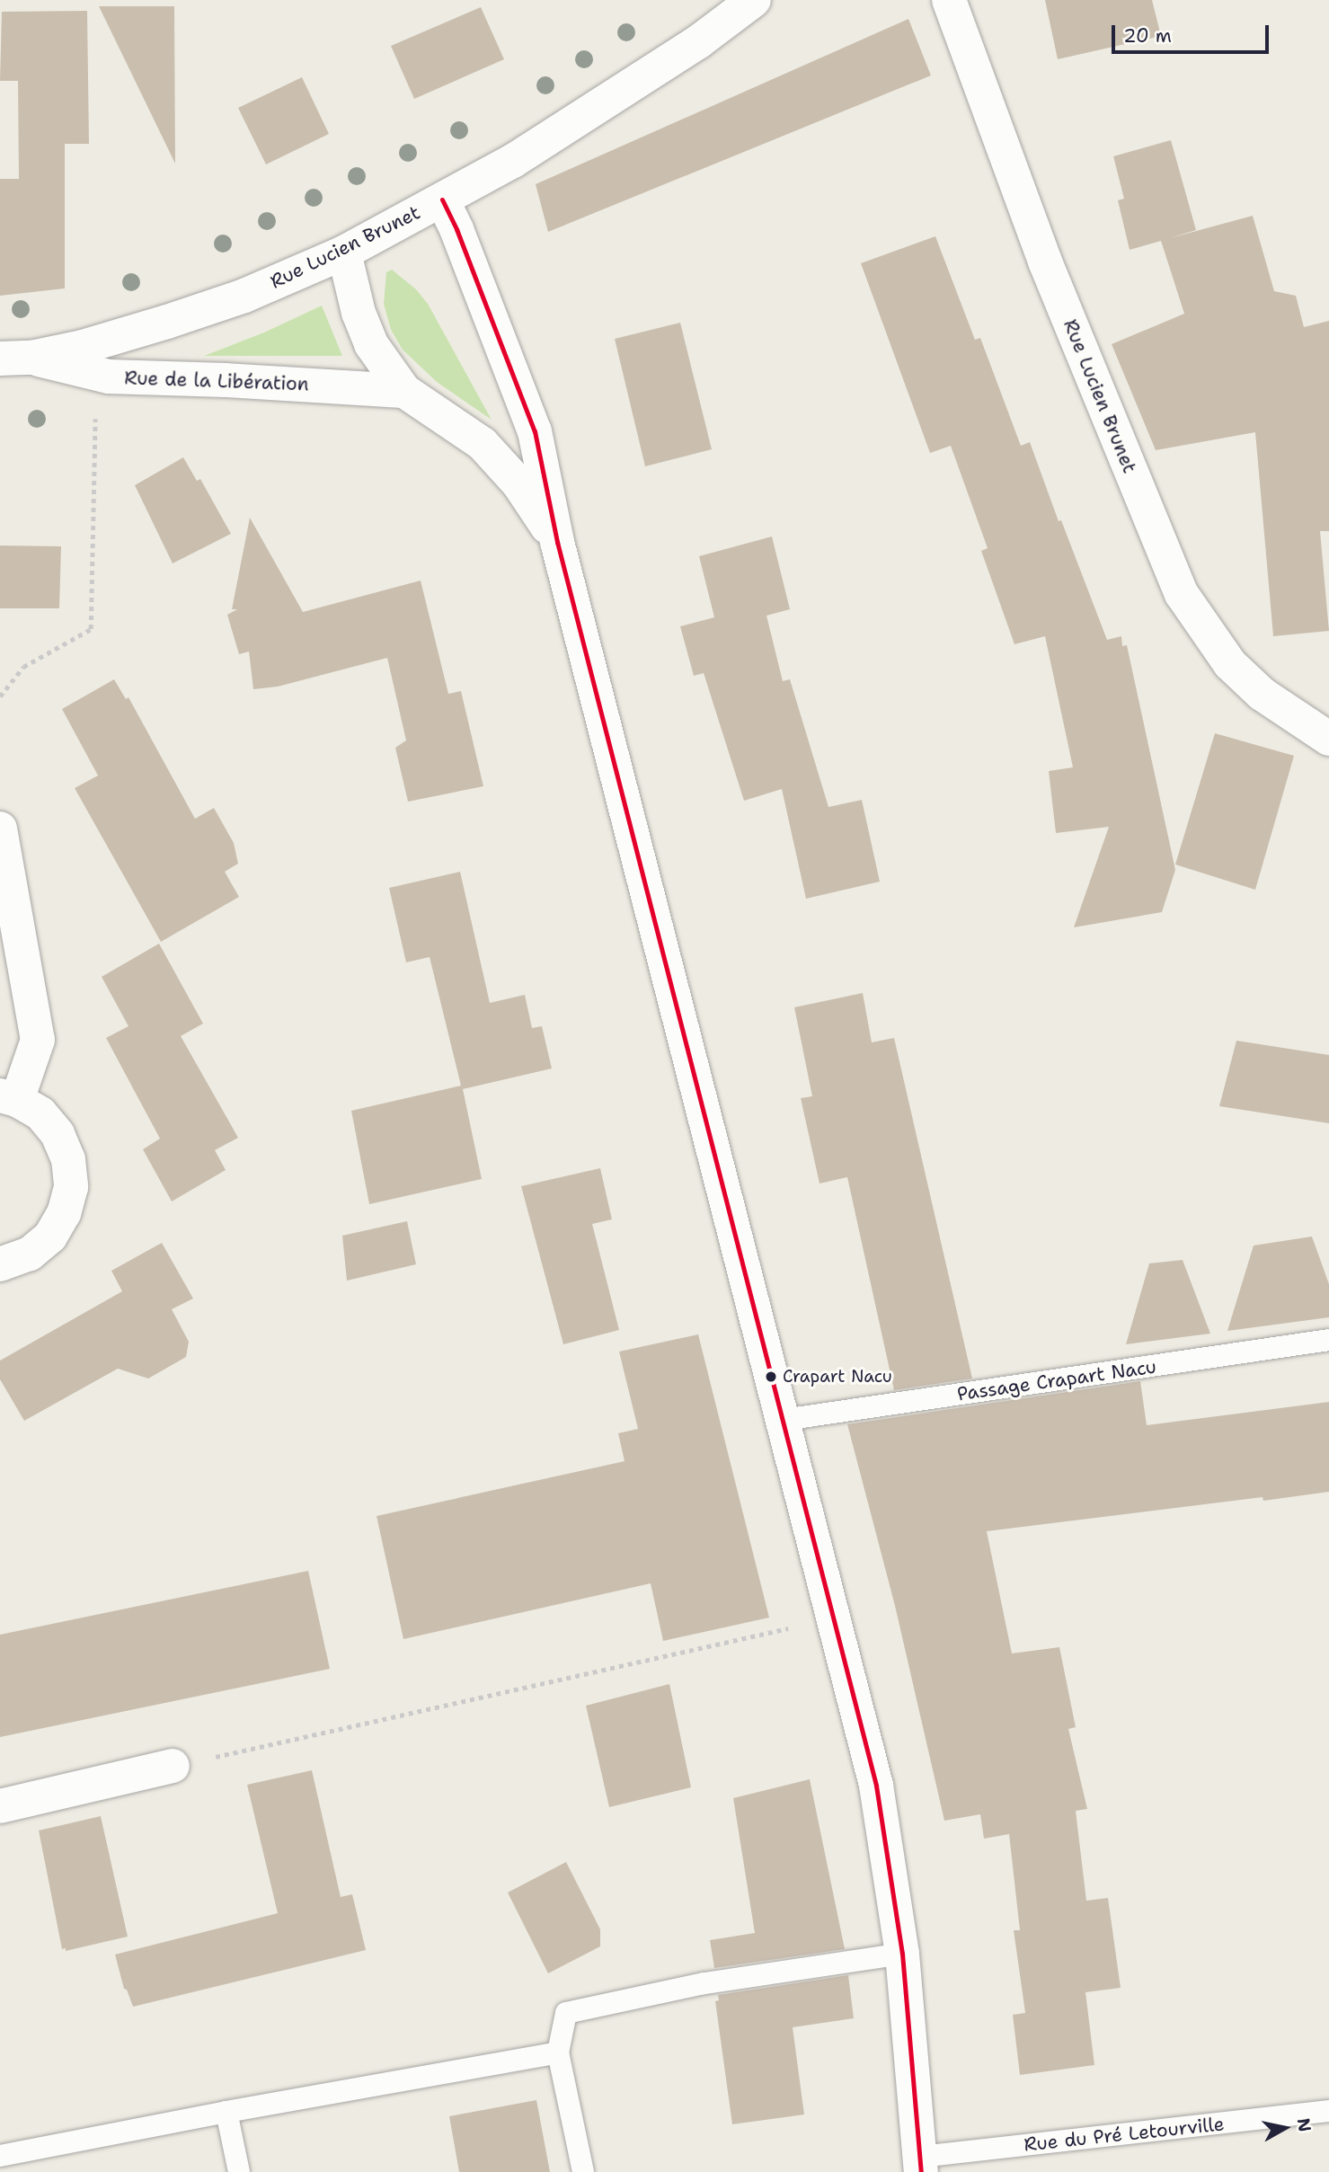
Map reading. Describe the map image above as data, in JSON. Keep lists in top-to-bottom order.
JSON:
{
  "streets": {
    "street": ["Rue Lucien Brunet", "Rue de la Libération"],
    "lane": ["Passage Crapart Nacu", "Rue du Pré Letourville"]
  },
  "crossings": [
    ["Rue Lucien Brunet", "Rue de la Libération"]
  ],
  "places": ["Crapart Nacu"],
  "scale_bar": "20 m",
  "north": "right"
}
